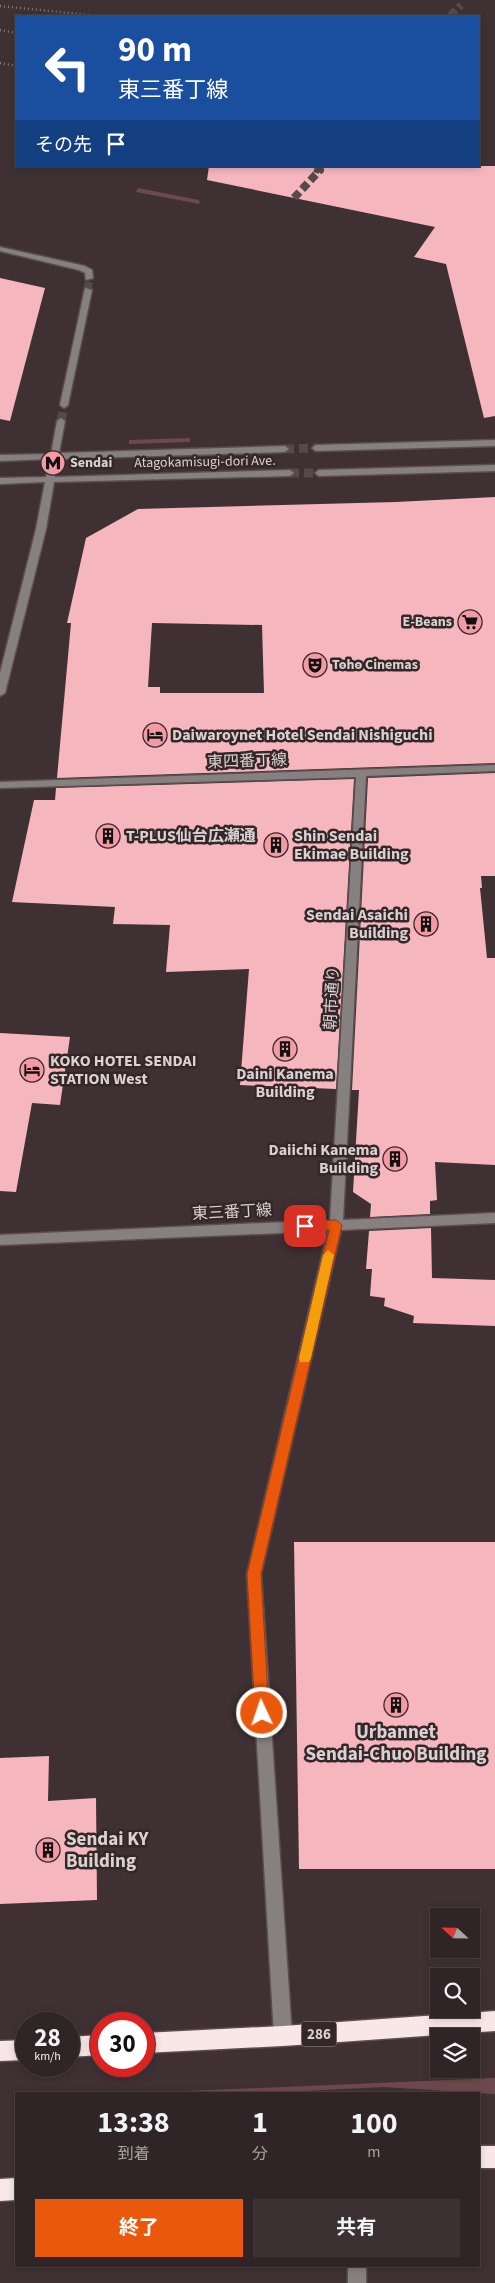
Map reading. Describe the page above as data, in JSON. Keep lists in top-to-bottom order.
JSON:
{
  "streets": {
    "highway": ["286"],
    "street": [
      "Atagokamisugi-dori Ave.",
      "東四番丁線",
      "朝市通り",
      "東三番丁線"
    ]
  },
  "crossings": [
    ["東四番丁線", "朝市通り"],
    ["朝市通り", "東三番丁線"],
    ["朝市通り", "286"]
  ],
  "places": {
    "metro station": ["Sendai"],
    "supermarket": ["E-Beans"],
    "theatre": ["Toho Cinemas"],
    "hotel": ["Daiwaroynet Hotel Sendai Nishiguchi", "KOKO HOTEL SENDAI STATION West"],
    "building": [
      "T-PLUS仙台広瀬通",
      "Shin Sendai Ekimae Building",
      "Sendai Asaichi Building",
      "Daini Kanema Building",
      "Daiichi Kanema Building",
      "Urbannet Sendai-Chuo Building",
      "Sendai KY Building"
    ]
  },
  "north": "left",
  "page": {
    "turn": ["90 m", "東三番丁線"],
    "then": "その先",
    "speed": "28 km/h",
    "limit": "30",
    "eta": [
      "13:38",
      "到着",
      "1",
      "分",
      "100",
      "m"
    ],
    "buttons": ["終了", "共有"]
  }
}
